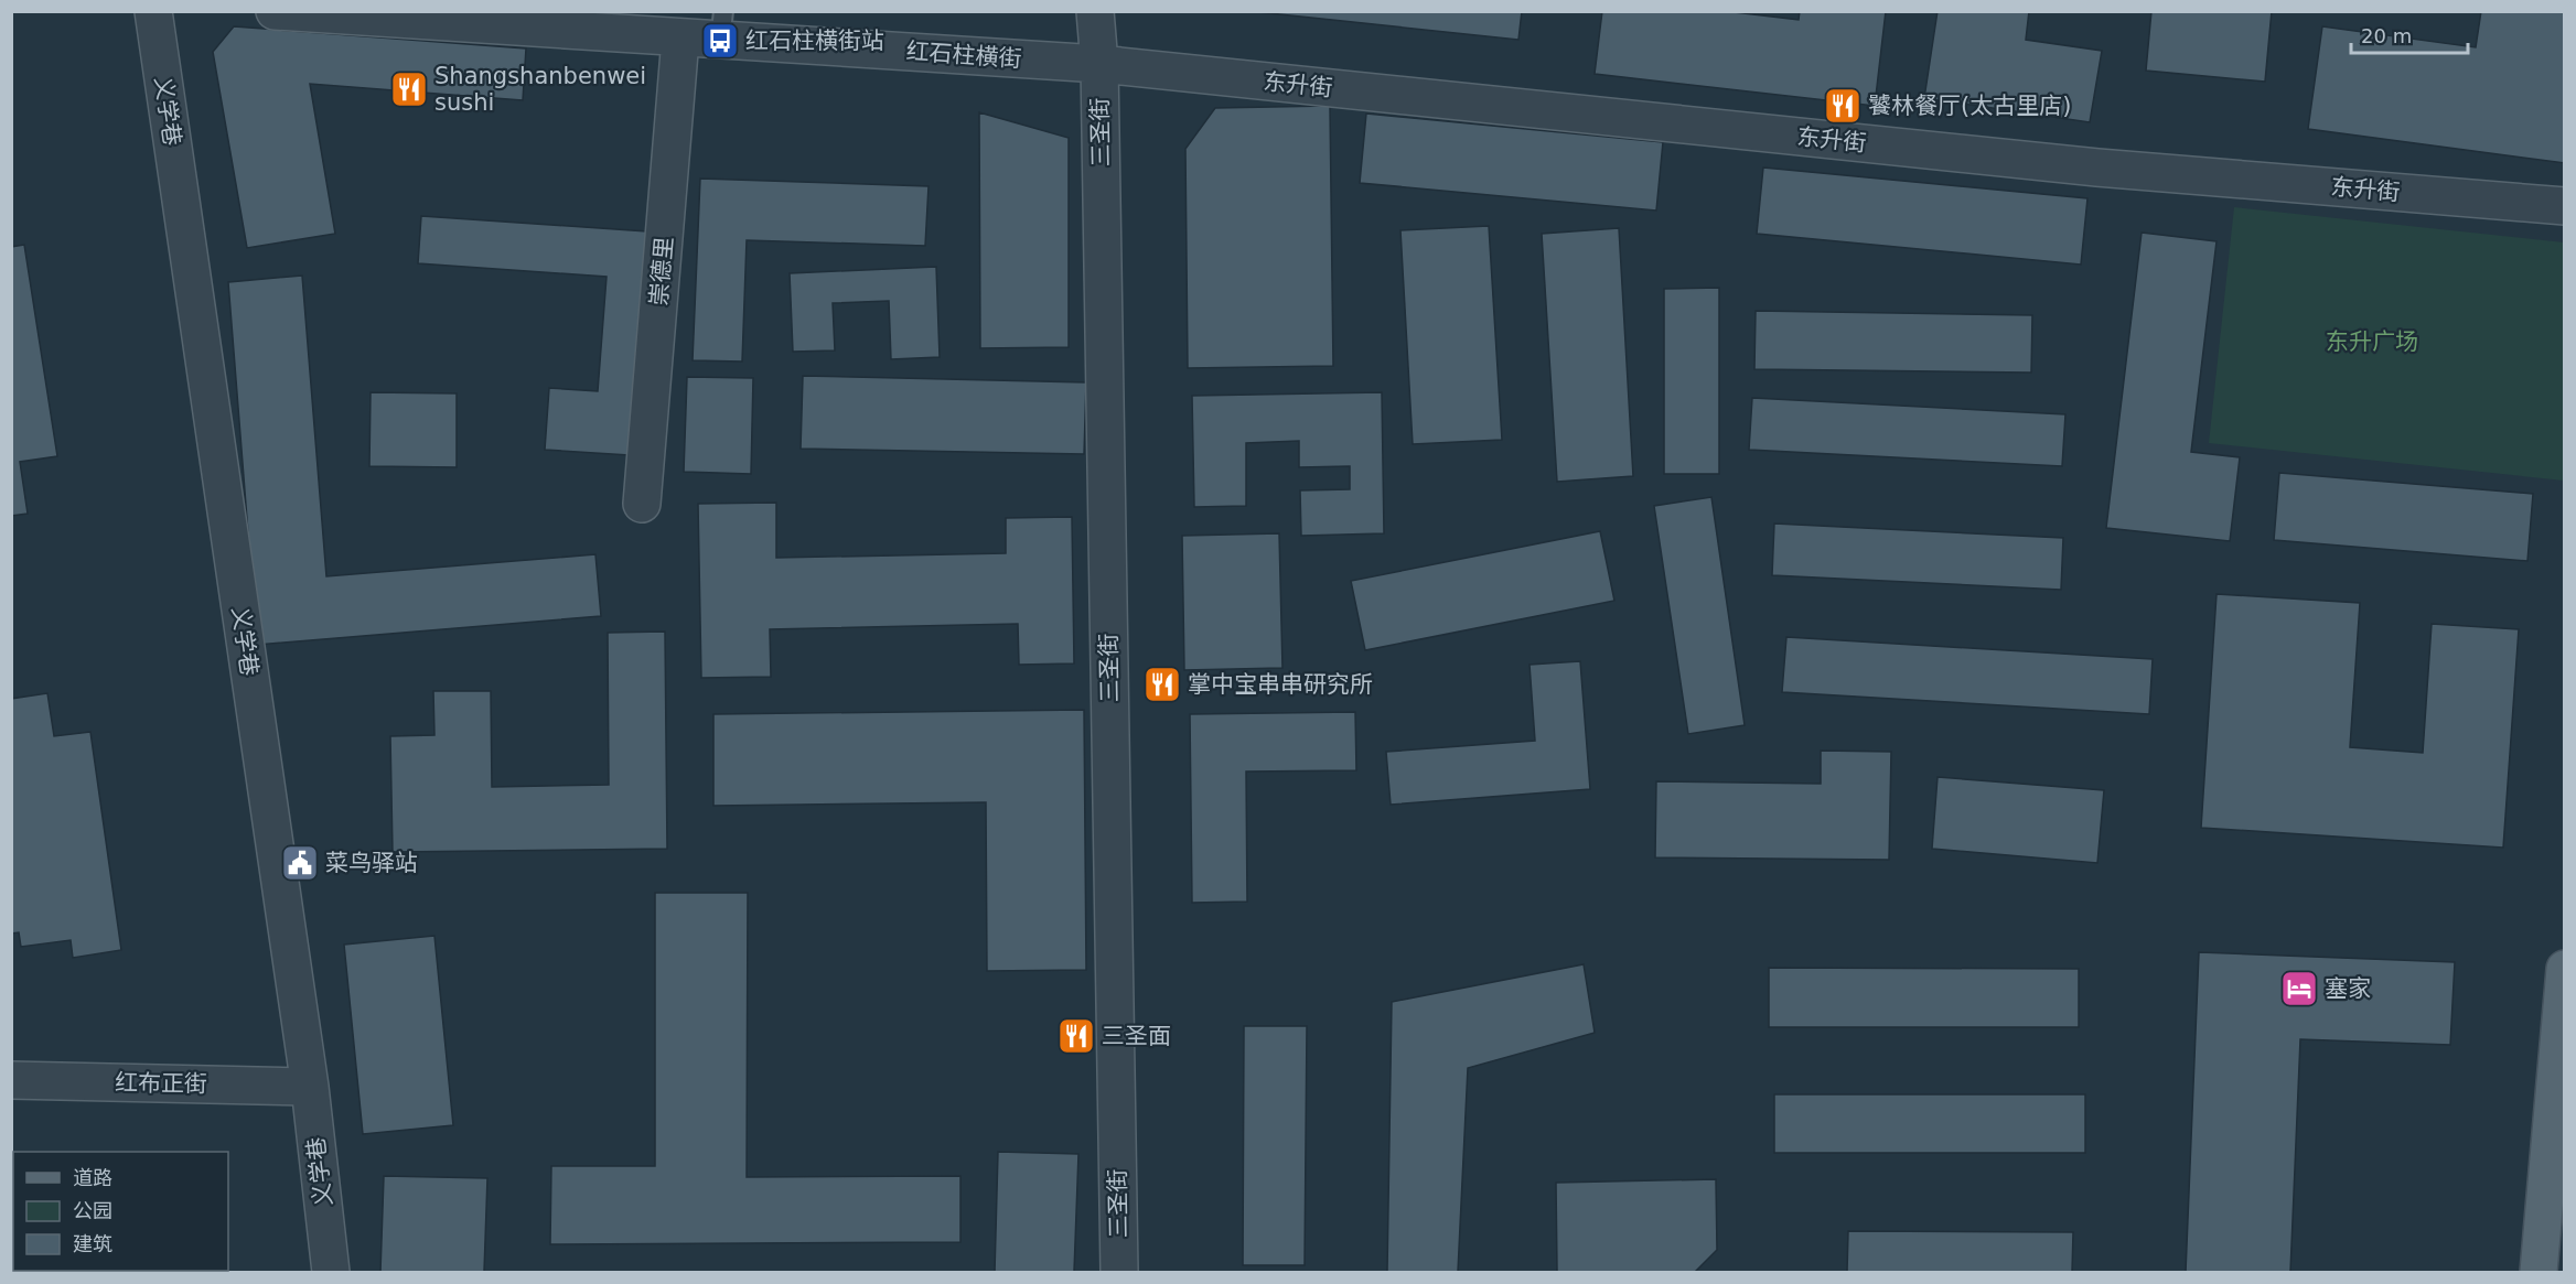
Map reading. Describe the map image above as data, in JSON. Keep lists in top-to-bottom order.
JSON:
{
  "streets": {
    "street": [
      "红石柱横街",
      "东升街",
      "义学巷",
      "三圣街",
      "崇德里",
      "红布正街"
    ]
  },
  "crossings": [
    ["红石柱横街", "东升街"],
    ["红石柱横街", "三圣街"],
    ["红石柱横街", "崇德里"],
    ["东升街", "三圣街"],
    ["义学巷", "红布正街"]
  ],
  "parks": ["东升广场"],
  "places": {
    "bus stop": ["红石柱横街站"],
    "restaurant": [
      "Shangshanbenwei sushi",
      "饕林餐厅(太古里店)",
      "掌中宝串串研究所",
      "三圣面"
    ],
    "public building": ["菜鸟驿站"],
    "hotel": ["塞家"]
  },
  "legend": ["道路", "公园", "建筑"],
  "scale_bar": "20 m"
}
